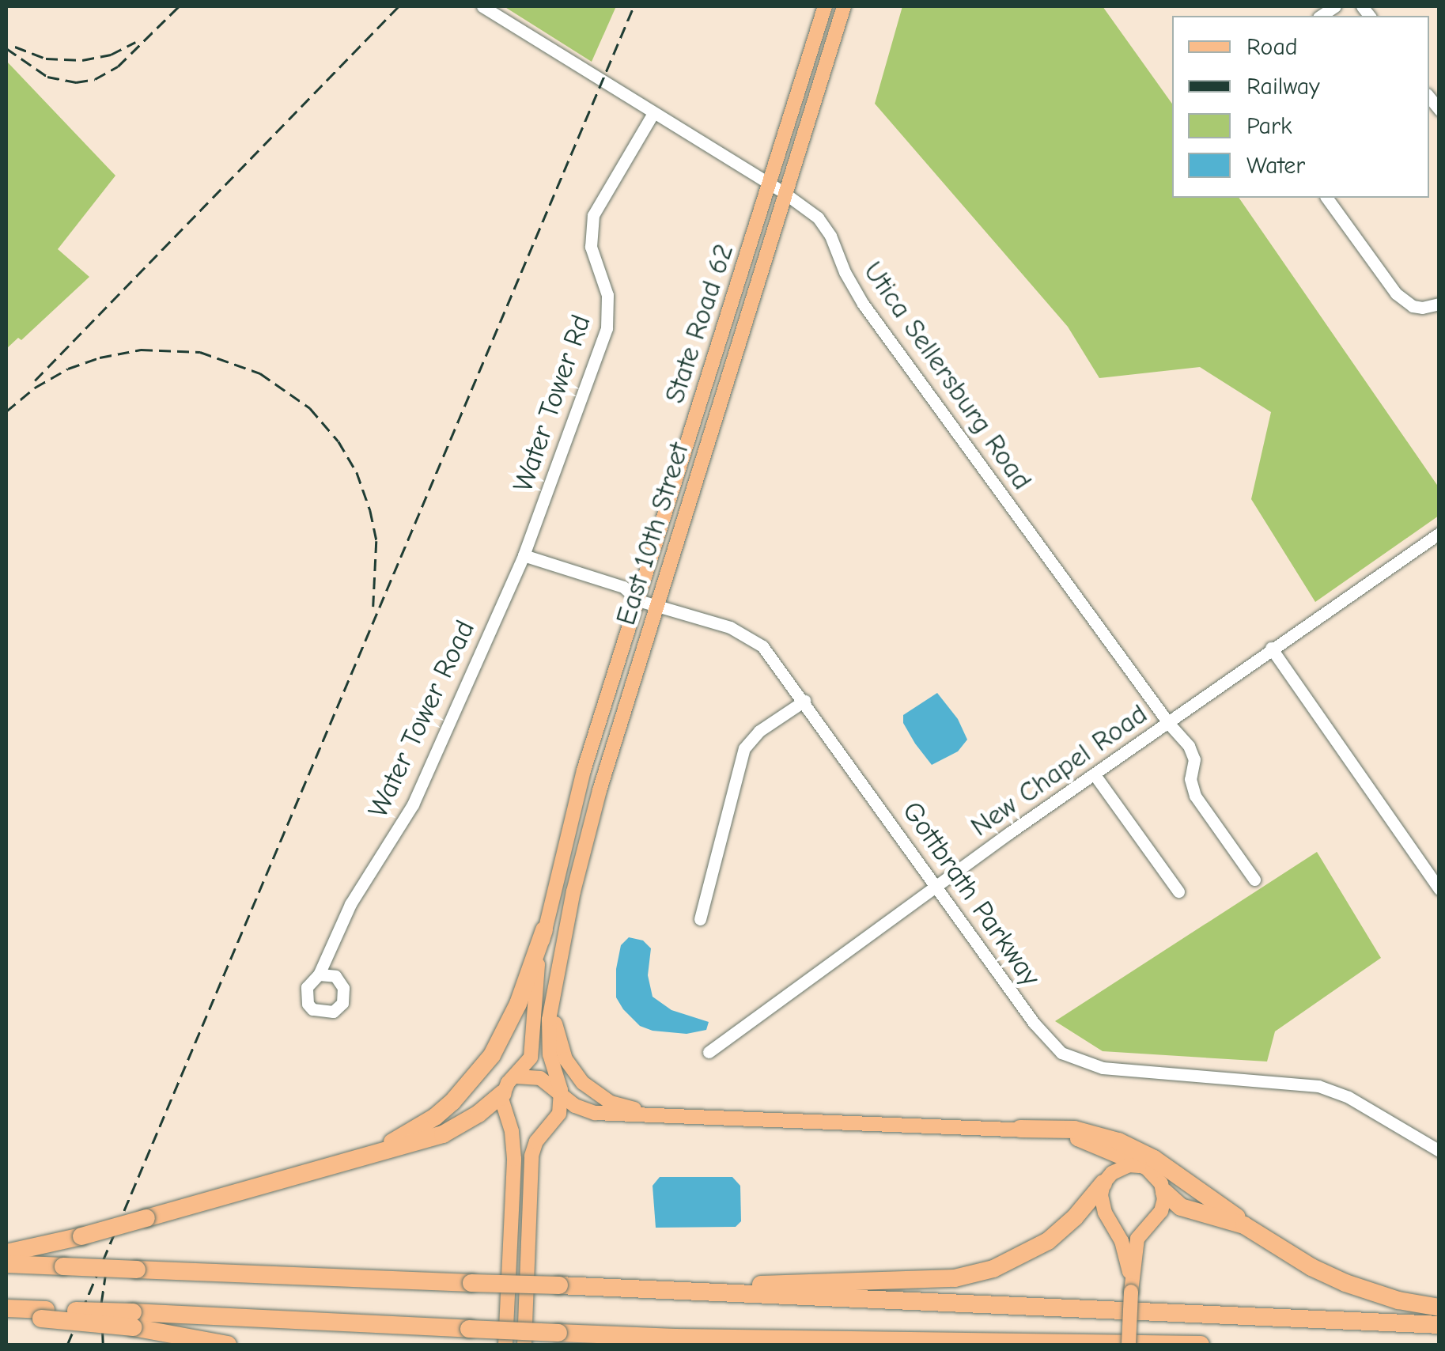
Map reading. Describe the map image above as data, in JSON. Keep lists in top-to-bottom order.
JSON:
{
  "streets": {
    "main road": ["State Road 62", "East 10th Street"],
    "street": [
      "Utica Sellersburg Road",
      "Water Tower Rd",
      "Water Tower Road",
      "New Chapel Road",
      "Gottbrath Parkway"
    ]
  },
  "crossings": [
    ["State Road 62", "Utica Sellersburg Road"],
    ["State Road 62", "Gottbrath Parkway"],
    ["Utica Sellersburg Road", "Water Tower Rd"],
    ["Utica Sellersburg Road", "East 10th Street"],
    ["Utica Sellersburg Road", "New Chapel Road"],
    ["Water Tower Rd", "Water Tower Road"],
    ["East 10th Street", "Gottbrath Parkway"],
    ["Water Tower Road", "Gottbrath Parkway"],
    ["New Chapel Road", "Gottbrath Parkway"]
  ],
  "legend": [
    "Road",
    "Railway",
    "Park",
    "Water"
  ]
}
